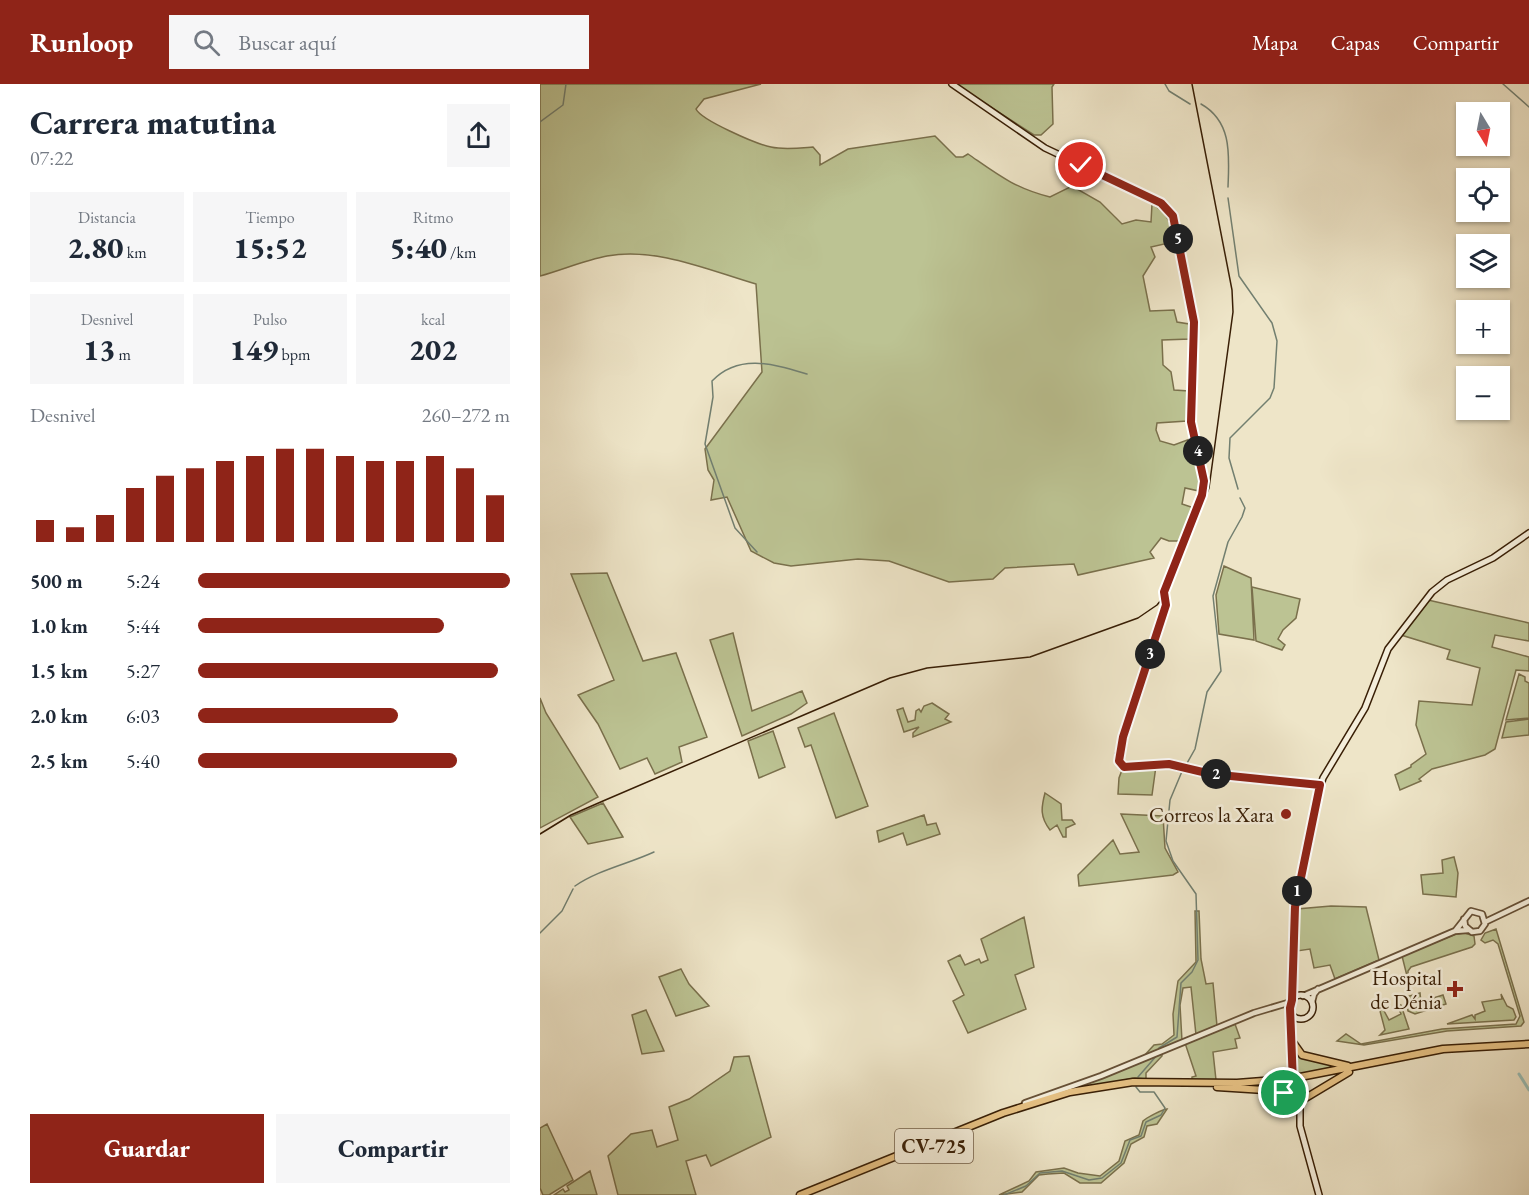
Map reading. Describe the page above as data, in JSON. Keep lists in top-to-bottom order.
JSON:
{
  "streets": {
    "main road": ["CV-725"]
  },
  "places": {
    "other": ["Correos la Xara"],
    "health": ["Hospital de Dénia"]
  },
  "north": "bottom",
  "page": {
    "header": "Runloop",
    "search": "Buscar aquí",
    "nav": ["Mapa", "Capas", "Compartir"],
    "heading": ["Carrera matutina", "07:22"],
    "map_buttons": ["+", "−"],
    "stats": [
      ["Distancia", "2.80 km"],
      ["Tiempo", "15:52"],
      ["Ritmo", "5:40 /km"],
      ["Desnivel", "13 m"],
      ["Pulso", "149 bpm"],
      ["kcal", "202"]
    ],
    "pins": [
      "5",
      "4",
      "3",
      "2",
      "1"
    ],
    "chart": ["Desnivel", "260–272 m"],
    "list": [
      {
        "name": "500 m",
        "note": "5:24"
      },
      {
        "name": "1.0 km",
        "note": "5:44"
      },
      {
        "name": "1.5 km",
        "note": "5:27"
      },
      {
        "name": "2.0 km",
        "note": "6:03"
      },
      {
        "name": "2.5 km",
        "note": "5:40"
      }
    ],
    "buttons": ["Guardar", "Compartir"]
  }
}
